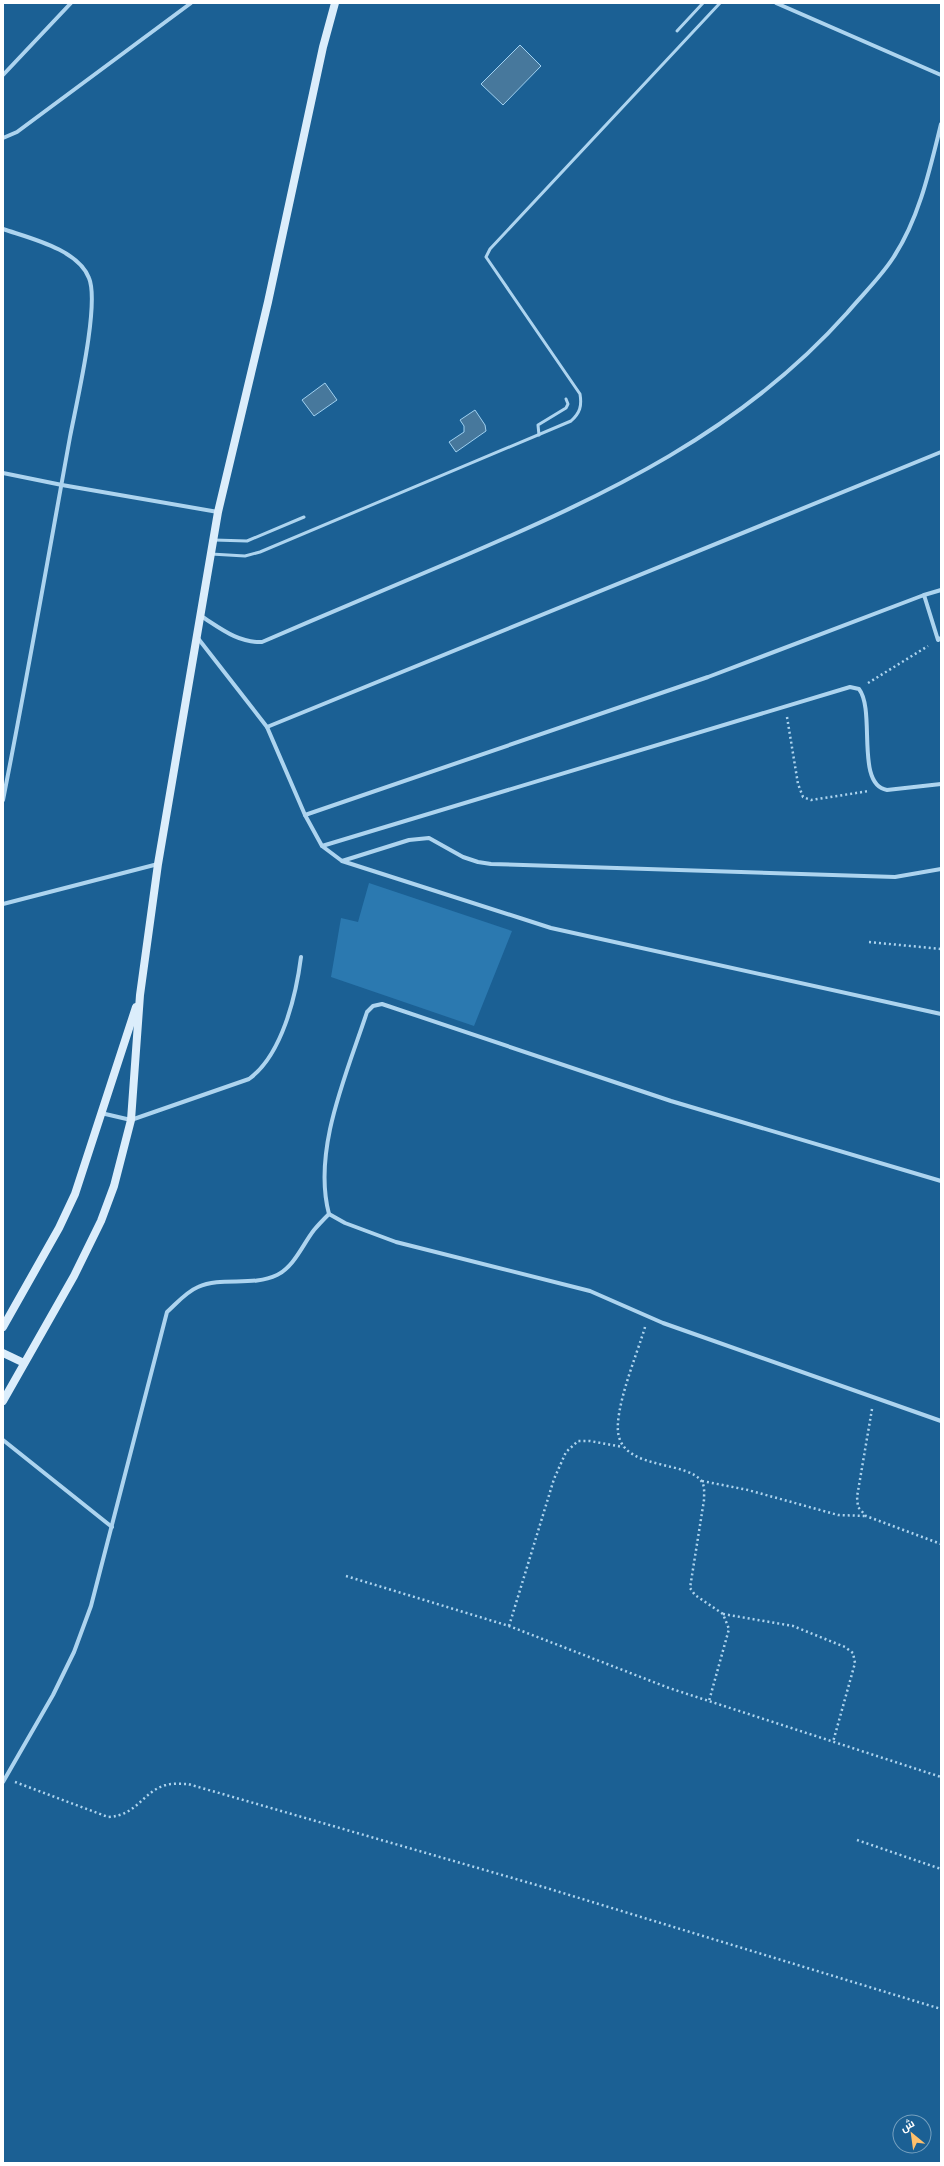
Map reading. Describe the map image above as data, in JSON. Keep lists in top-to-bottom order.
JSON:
{
  "north": "top left"
}
